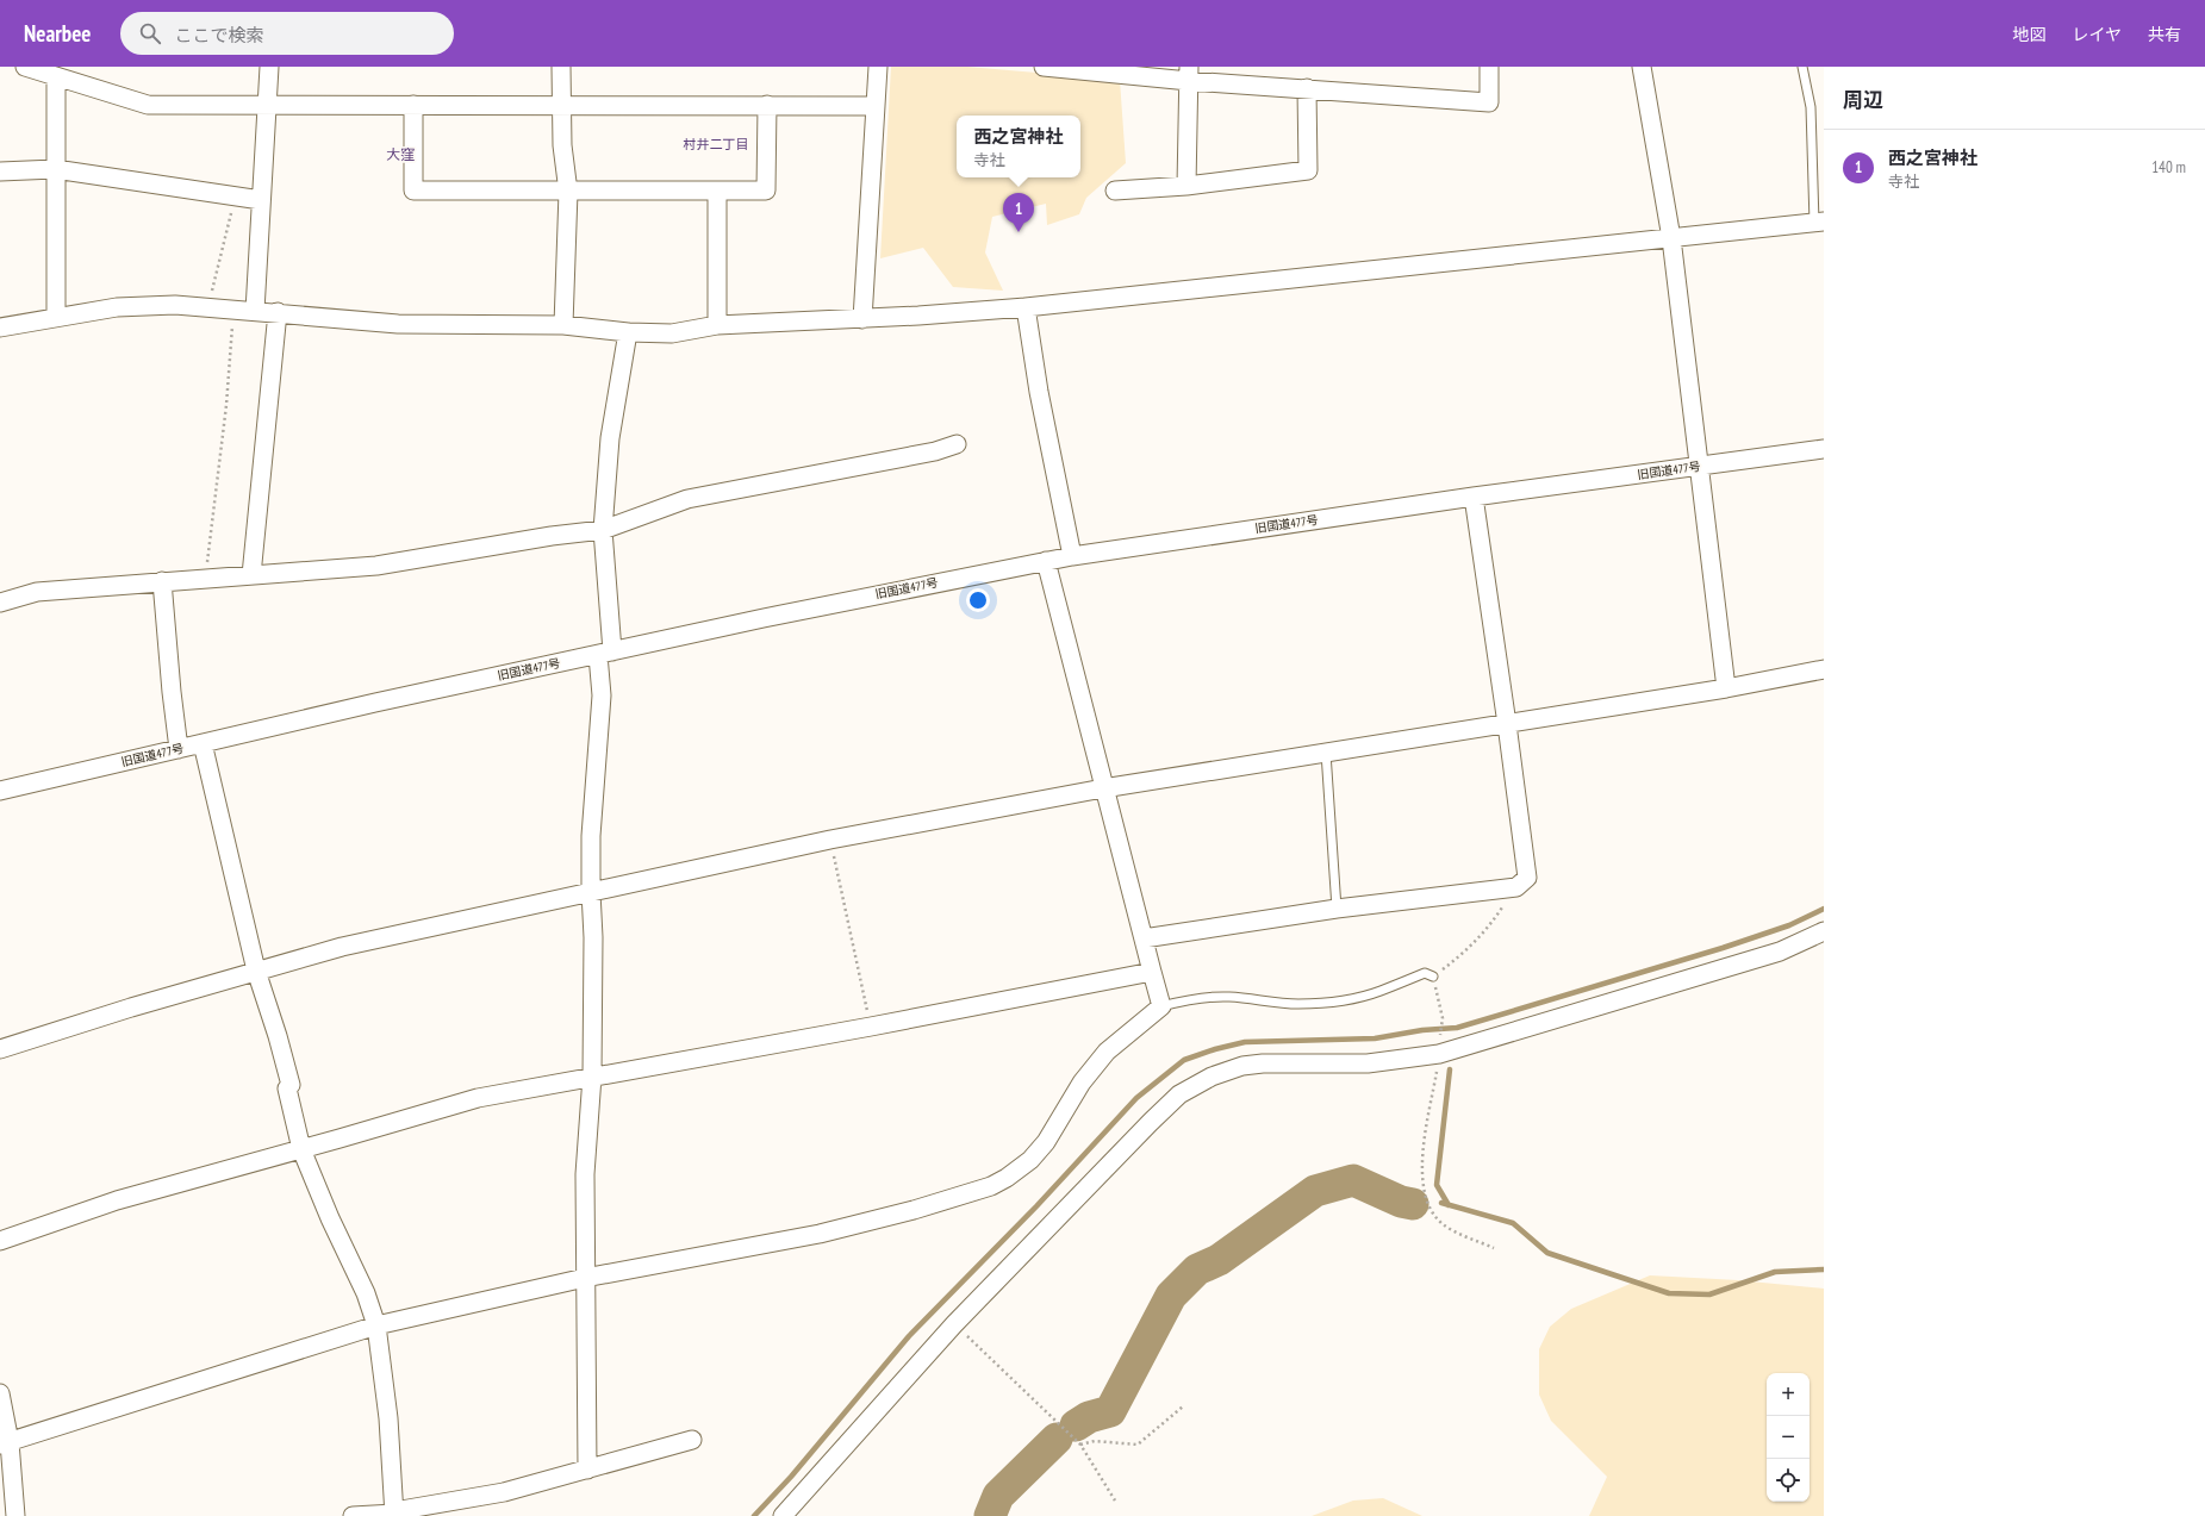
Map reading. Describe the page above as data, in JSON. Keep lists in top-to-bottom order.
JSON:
{
  "streets": {
    "street": ["旧国道477号"]
  },
  "districts": ["村井二丁目", "大窪"],
  "page": {
    "header": "Nearbee",
    "search": "ここで検索",
    "nav": ["地図", "レイヤ", "共有"],
    "heading": "周辺",
    "popup": ["西之宮神社", "寺社"],
    "list": [
      {
        "mark": "1",
        "name": "西之宮神社",
        "note": "寺社",
        "value": "140 m"
      }
    ],
    "pins": "1",
    "map_buttons": ["+", "−"]
  }
}
